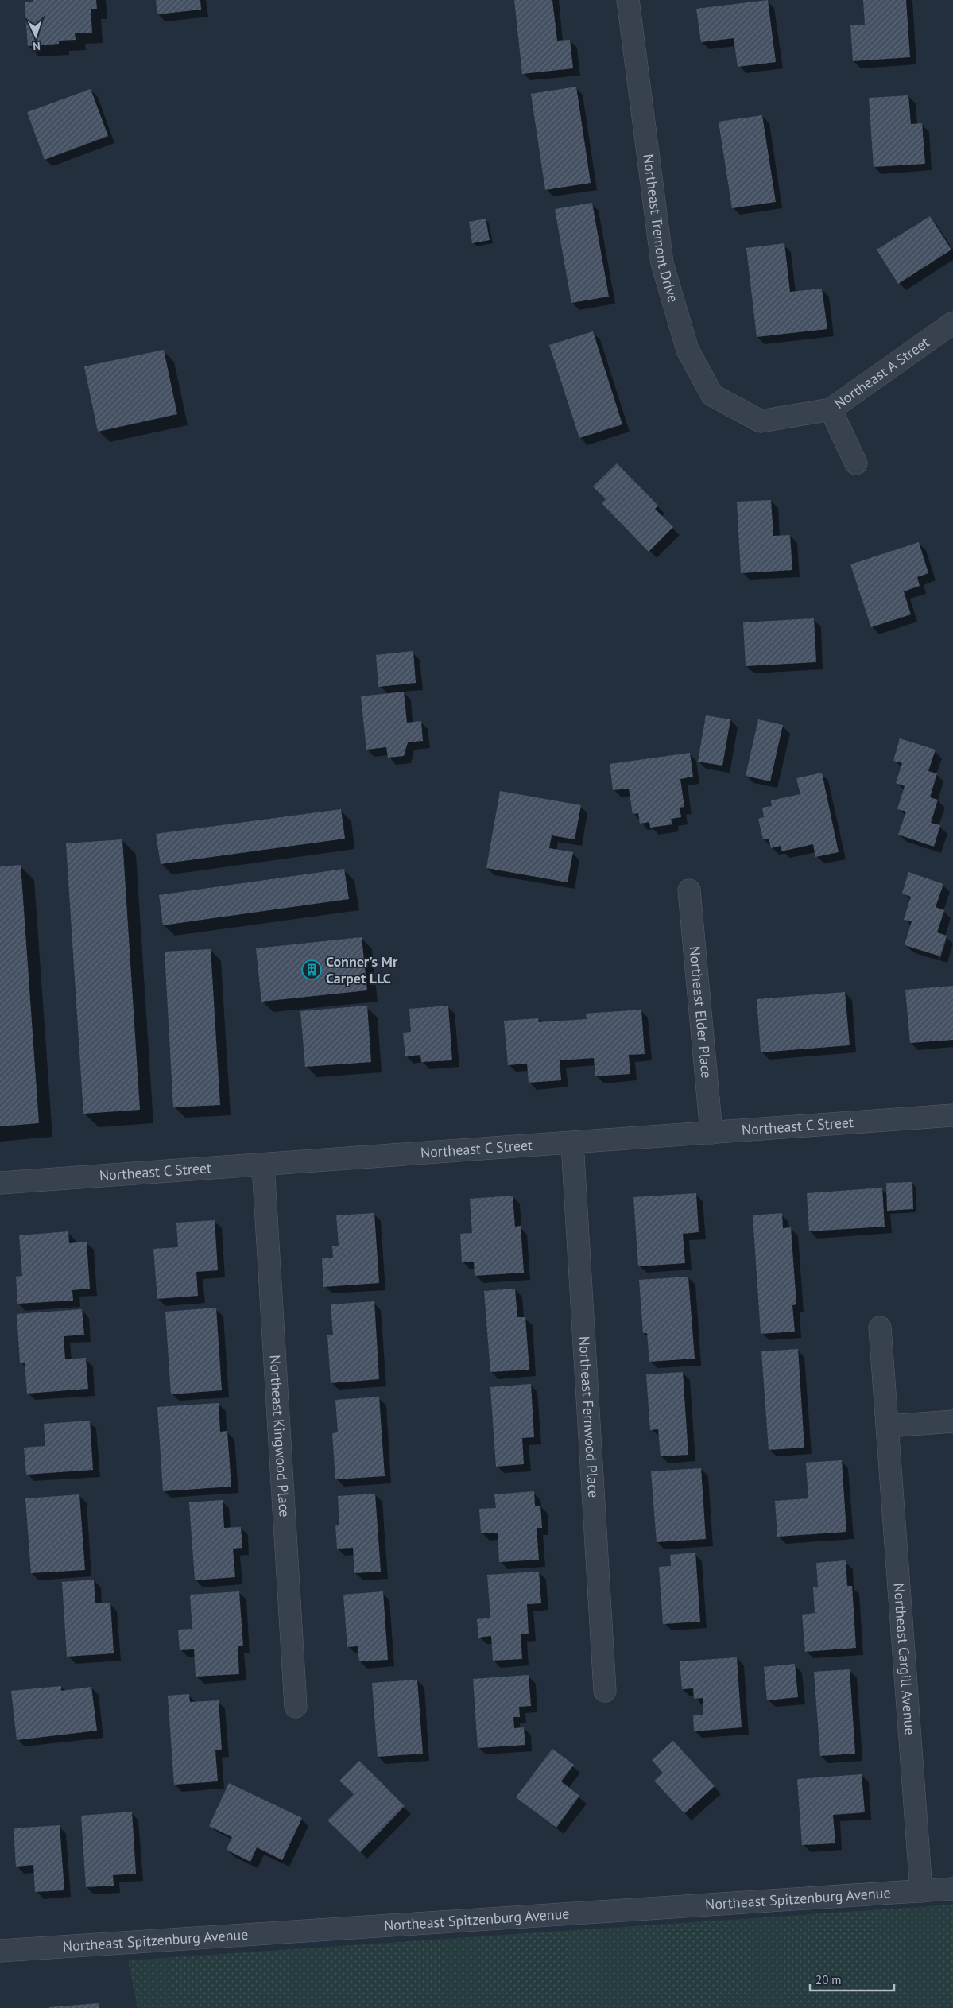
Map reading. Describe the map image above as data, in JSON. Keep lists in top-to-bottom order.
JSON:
{
  "streets": {
    "street": [
      "Northeast Tremont Drive",
      "Northeast A Street",
      "Northeast Elder Place",
      "Northeast C Street",
      "Northeast Fernwood Place",
      "Northeast Kingwood Place",
      "Northeast Cargill Avenue",
      "Northeast Spitzenburg Avenue"
    ]
  },
  "crossings": [
    ["Northeast Tremont Drive", "Northeast A Street"],
    ["Northeast Elder Place", "Northeast C Street"],
    ["Northeast C Street", "Northeast Fernwood Place"],
    ["Northeast C Street", "Northeast Kingwood Place"],
    ["Northeast Cargill Avenue", "Northeast Spitzenburg Avenue"]
  ],
  "places": {
    "building": ["Conner's Mr Carpet LLC"]
  },
  "scale_bar": "20 m",
  "north": "bottom"
}
